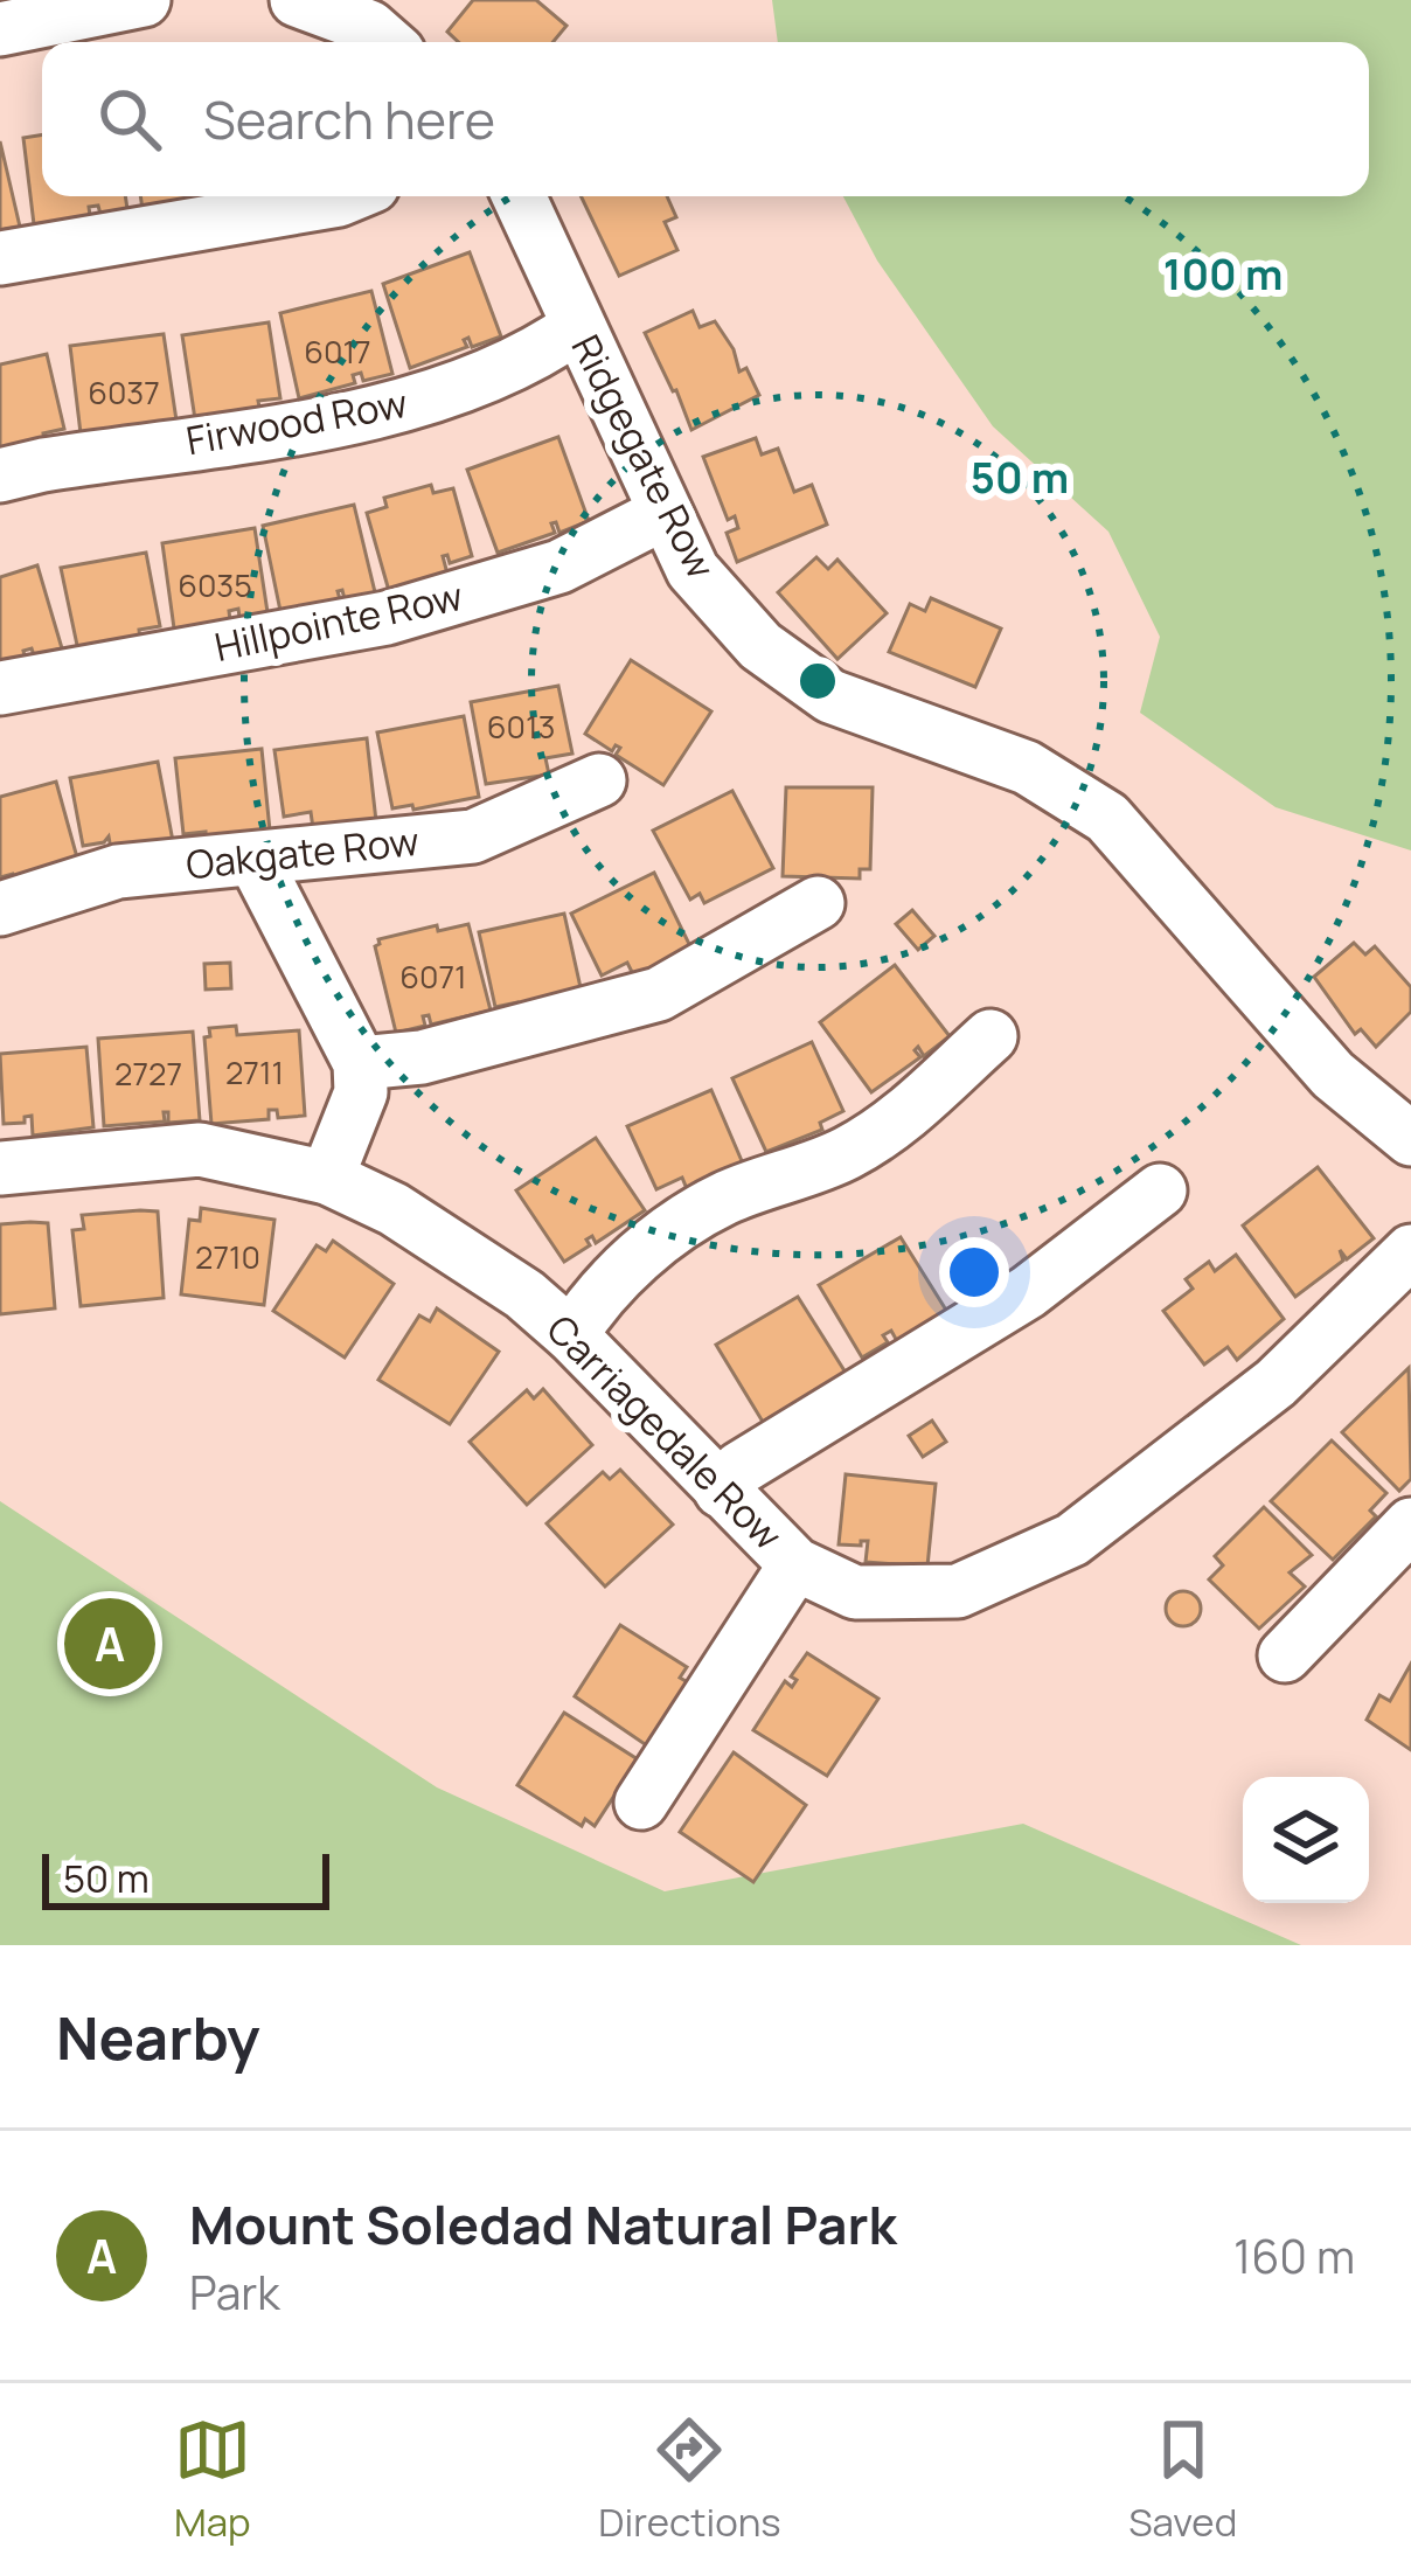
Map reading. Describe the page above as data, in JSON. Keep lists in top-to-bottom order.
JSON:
{
  "streets": {
    "street": [
      "Firwood Row",
      "Ridgegate Row",
      "Hillpointe Row",
      "Oakgate Row",
      "Carriagedale Row"
    ]
  },
  "crossings": [
    ["Firwood Row", "Ridgegate Row"],
    ["Ridgegate Row", "Hillpointe Row"]
  ],
  "house_numbers": [
    "6017",
    "6037",
    "6035",
    "6013",
    "6071",
    "2711",
    "2727",
    "2710"
  ],
  "scale_bar": "50 m",
  "page": {
    "search": "Search here",
    "pins": "A",
    "scale": "50 m",
    "heading": "Nearby",
    "list": [
      {
        "mark": "A",
        "name": "Mount Soledad Natural Park",
        "note": "Park",
        "value": "160 m"
      }
    ],
    "nav": ["Map", "Directions", "Saved"]
  },
  "rings": ["100 m", "50 m"]
}
